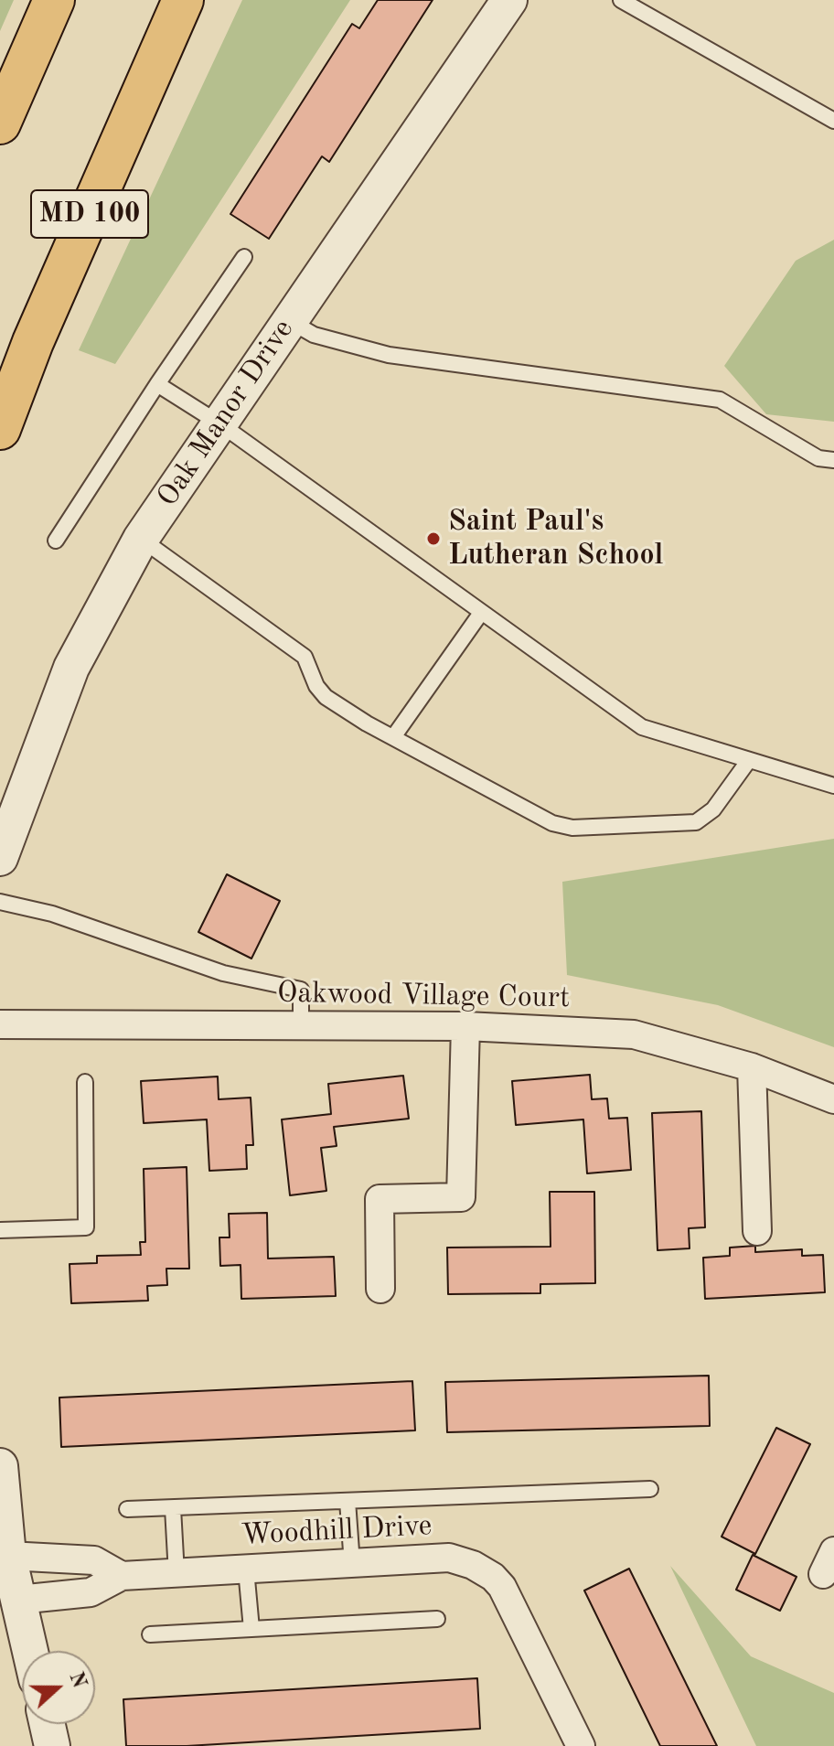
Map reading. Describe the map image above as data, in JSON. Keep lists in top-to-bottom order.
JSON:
{
  "streets": {
    "highway": ["MD 100"],
    "street": ["Oak Manor Drive", "Oakwood Village Court", "Woodhill Drive"]
  },
  "places": ["Saint Paul's Lutheran School"],
  "north": "right"
}
